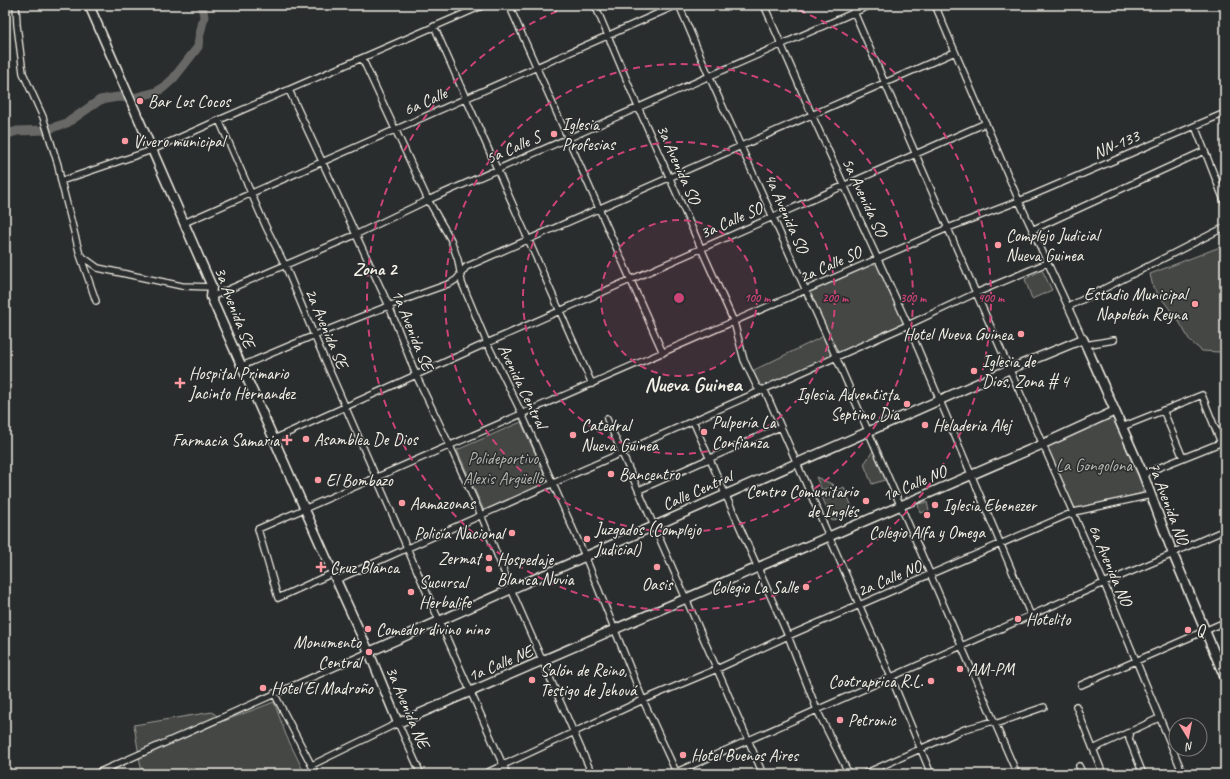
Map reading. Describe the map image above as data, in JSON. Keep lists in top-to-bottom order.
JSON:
{
  "streets": {
    "highway": [
      "3a Avenida SE",
      "1a Calle NO",
      "Calle Central",
      "7a Avenida NO",
      "1a Calle NE",
      "3a Avenida NE"
    ],
    "street": [
      "6a Calle",
      "NN-133",
      "5a Calle S",
      "3a Avenida SO",
      "5a Avenida SO",
      "4a Avenida SO",
      "3a Calle SO",
      "2a Calle SO",
      "2a Avenida SE",
      "1a Avenida SE",
      "Avenida Central",
      "6a Avenida NO",
      "2a Calle NO"
    ]
  },
  "crossings": [
    ["6a Calle", "3a Avenida SO"],
    ["6a Calle", "4a Avenida SO"],
    ["6a Calle", "3a Avenida SE"],
    ["6a Calle", "2a Avenida SE"],
    ["6a Calle", "1a Avenida SE"],
    ["6a Calle", "Avenida Central"],
    ["NN-133", "2a Calle SO"],
    ["5a Calle S", "3a Avenida SO"],
    ["5a Calle S", "5a Avenida SO"],
    ["5a Calle S", "4a Avenida SO"],
    ["5a Calle S", "3a Avenida SE"],
    ["5a Calle S", "2a Avenida SE"],
    ["5a Calle S", "1a Avenida SE"],
    ["5a Calle S", "Avenida Central"],
    ["5a Calle S", "6a Avenida NO"],
    ["3a Avenida SO", "3a Calle SO"],
    ["3a Avenida SO", "2a Calle SO"],
    ["3a Avenida SO", "1a Calle NO"],
    ["3a Avenida SO", "Calle Central"],
    ["3a Avenida SO", "2a Calle NO"],
    ["5a Avenida SO", "3a Calle SO"],
    ["5a Avenida SO", "2a Calle SO"],
    ["5a Avenida SO", "1a Calle NO"],
    ["5a Avenida SO", "Calle Central"],
    ["5a Avenida SO", "2a Calle NO"],
    ["4a Avenida SO", "3a Calle SO"],
    ["4a Avenida SO", "2a Calle SO"],
    ["4a Avenida SO", "1a Calle NO"],
    ["4a Avenida SO", "Calle Central"],
    ["4a Avenida SO", "2a Calle NO"],
    ["3a Calle SO", "3a Avenida SE"],
    ["3a Calle SO", "2a Avenida SE"],
    ["3a Calle SO", "1a Avenida SE"],
    ["3a Calle SO", "Avenida Central"],
    ["3a Calle SO", "6a Avenida NO"],
    ["2a Calle SO", "3a Avenida SE"],
    ["2a Calle SO", "2a Avenida SE"],
    ["2a Calle SO", "1a Avenida SE"],
    ["2a Calle SO", "Avenida Central"],
    ["2a Calle SO", "6a Avenida NO"],
    ["3a Avenida SE", "Calle Central"],
    ["3a Avenida SE", "3a Avenida NE"],
    ["2a Avenida SE", "Calle Central"],
    ["2a Avenida SE", "2a Calle NO"],
    ["2a Avenida SE", "1a Calle NE"],
    ["1a Avenida SE", "Calle Central"],
    ["1a Avenida SE", "2a Calle NO"],
    ["1a Avenida SE", "1a Calle NE"],
    ["Avenida Central", "1a Calle NO"],
    ["Avenida Central", "Calle Central"],
    ["Avenida Central", "2a Calle NO"],
    ["Avenida Central", "1a Calle NE"],
    ["1a Calle NO", "7a Avenida NO"],
    ["1a Calle NO", "6a Avenida NO"],
    ["1a Calle NO", "1a Calle NE"],
    ["Calle Central", "7a Avenida NO"],
    ["Calle Central", "6a Avenida NO"],
    ["Calle Central", "3a Avenida NE"],
    ["7a Avenida NO", "2a Calle NO"],
    ["6a Avenida NO", "2a Calle NO"],
    ["1a Calle NE", "3a Avenida NE"]
  ],
  "districts": ["Zona 2", "Nueva Guinea"],
  "parks": ["Polideportivo Alexis Argüello", "La Gongolona"],
  "places": {
    "other": [
      "Bar Los Cocos",
      "Iglesia Profesias",
      "Vivero municipal",
      "Complejo Judicial Nueva Guinea",
      "Estadio Municipal Napoleón Reyna",
      "Hotel Nueva Guinea",
      "Iglesia de Dios, Zona # 4",
      "Iglesia Adventista Septimo Dia",
      "Heladeria Alej",
      "Pulpería La Confianza",
      "Catedral Nueva Guinea",
      "Asamblea De Dios",
      "Bancentro",
      "El Bombazo",
      "Centro Comunitario de Inglés",
      "Aamazonas",
      "Iglesia Ebenezer",
      "Colegio Alfa y Omega",
      "Policía Nacional",
      "Juzgados (Complejo Judicial)",
      "Zermat",
      "Oasis",
      "Hospedaje Blanca Nuvia",
      "Colegio La Salle",
      "Sucursal Herbalife",
      "Hotelito",
      "Comedor divino nino",
      "Q",
      "Monumento Central",
      "AM-PM",
      "Salón de Reino, Testigo de Jehová",
      "Cootraprica R.L.",
      "Hotel El Madroño",
      "Petronic",
      "Hotel Buenos Aires"
    ],
    "health": ["Hospital Primario Jacinto Hernandez", "Farmacia Samaria", "Cruz Blanca"]
  },
  "north": "bottom",
  "rings": [
    "100 m",
    "200 m",
    "300 m",
    "400 m"
  ]
}
